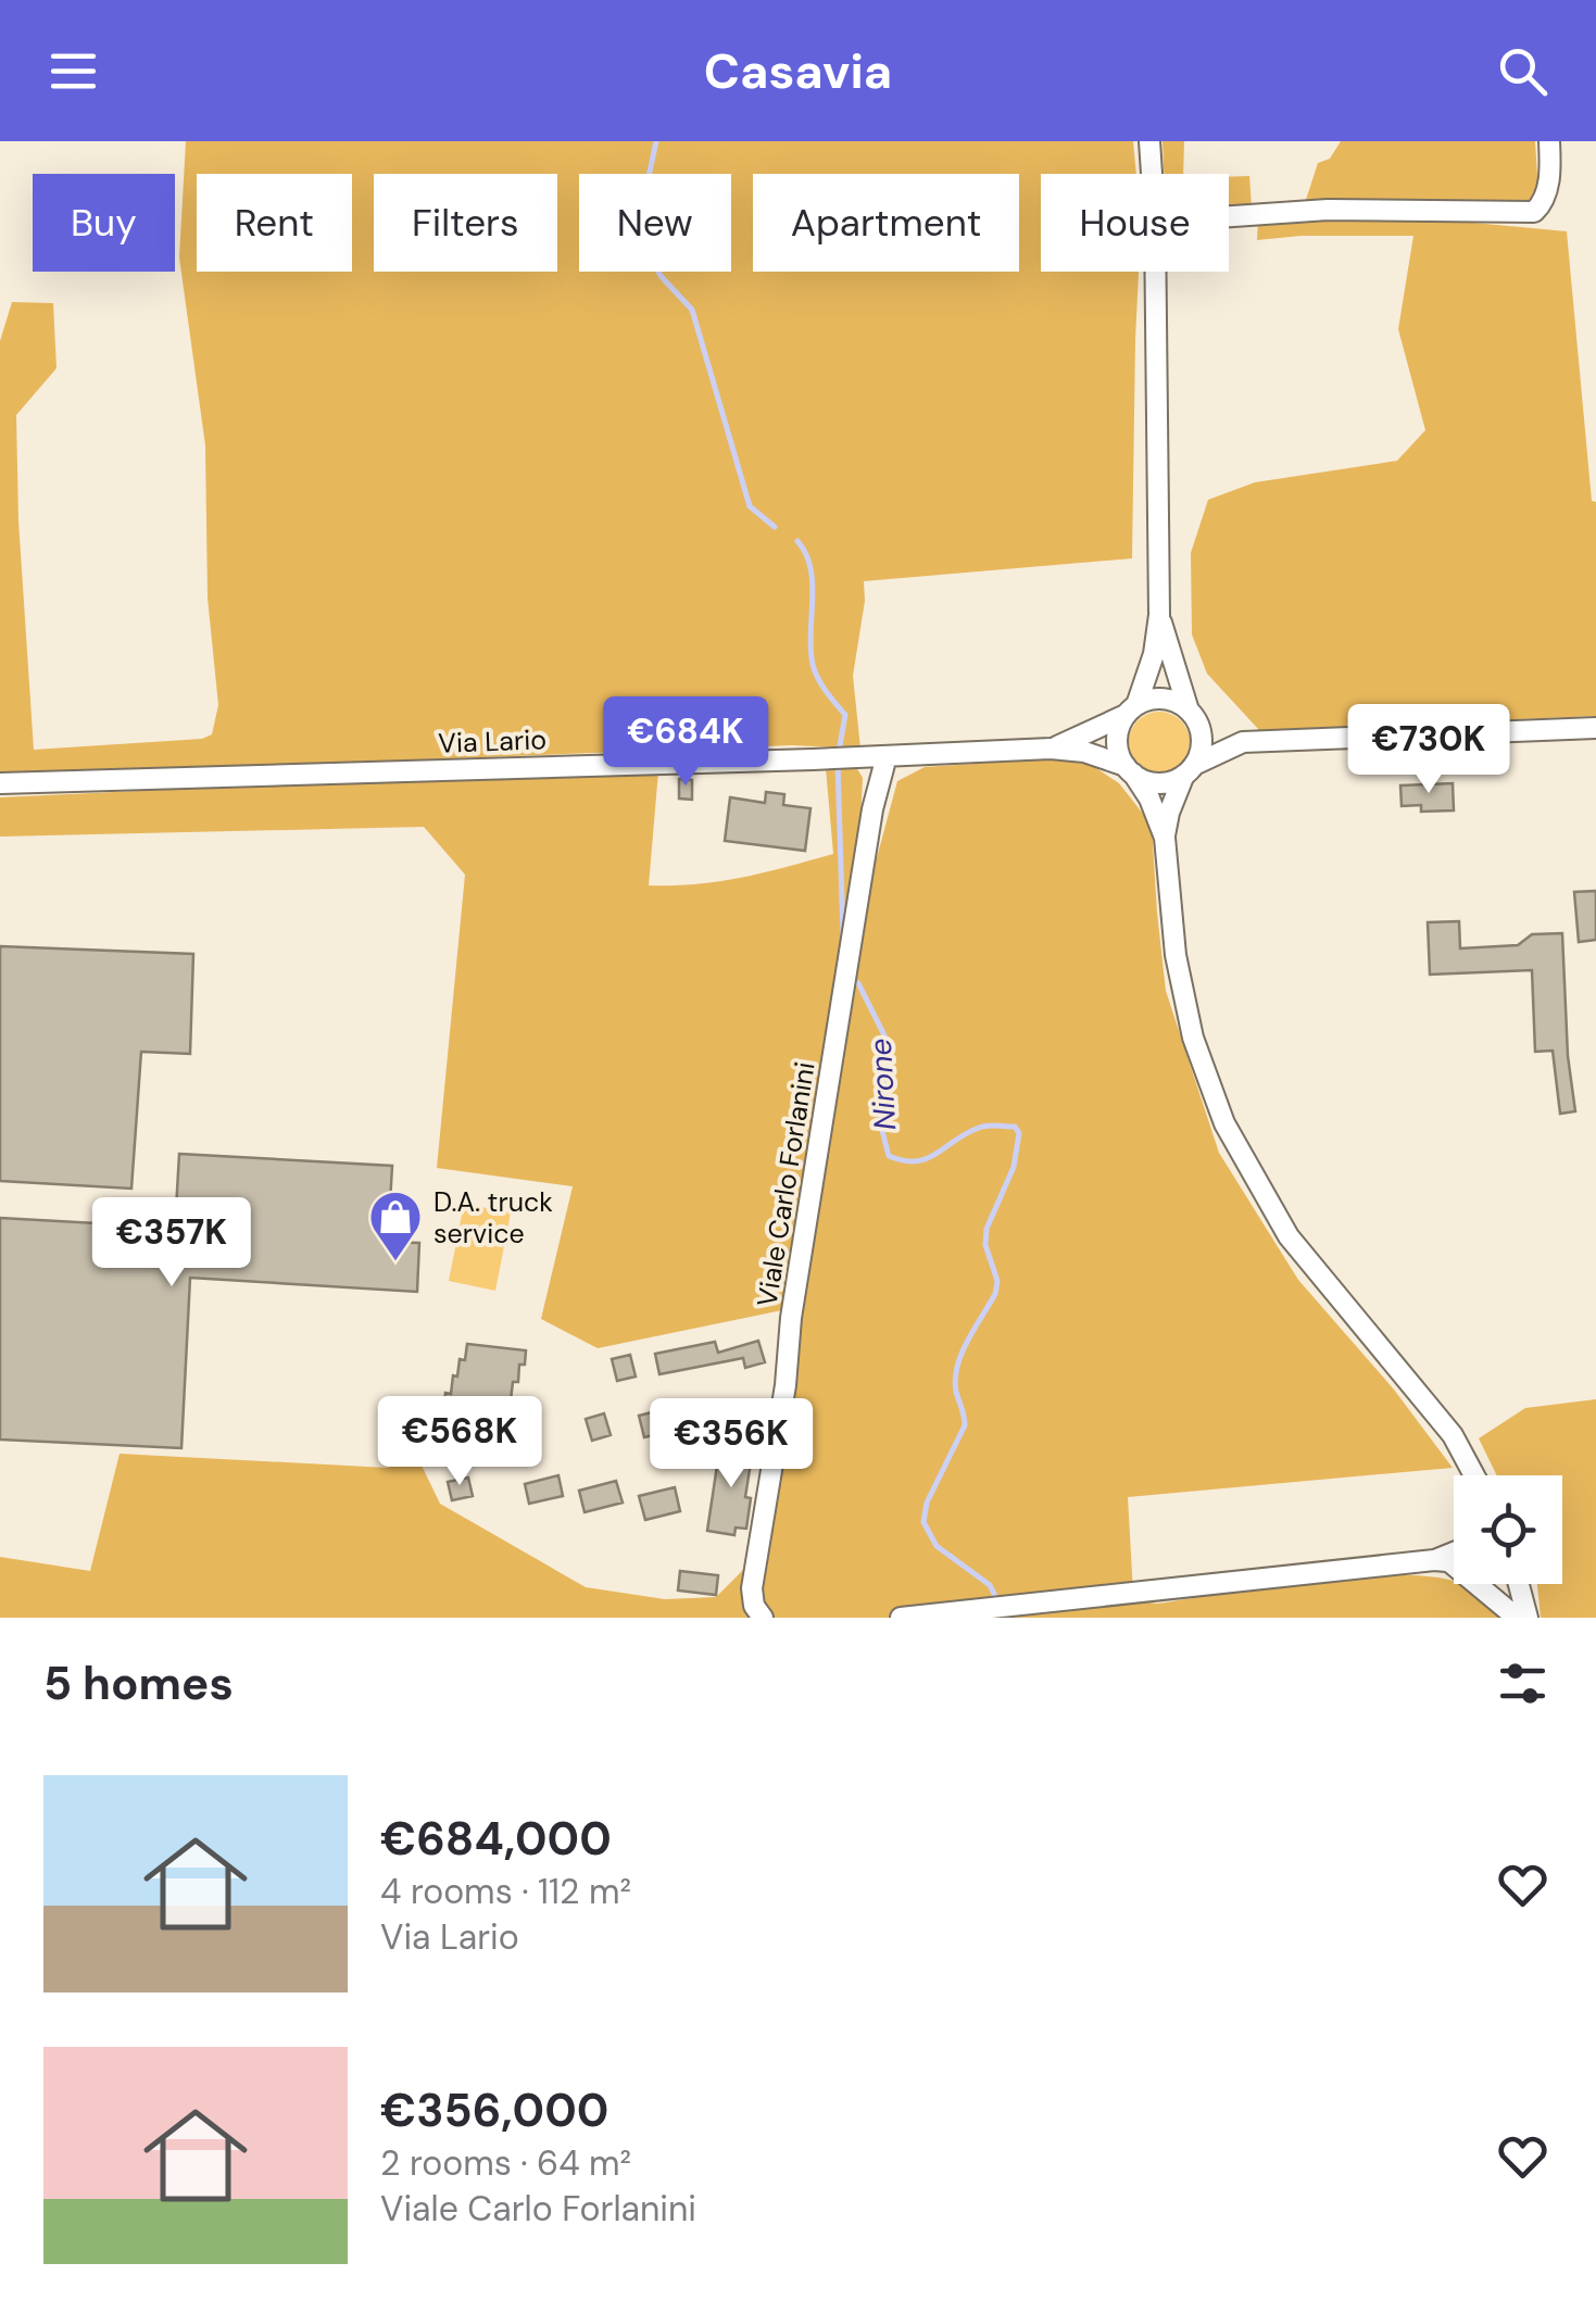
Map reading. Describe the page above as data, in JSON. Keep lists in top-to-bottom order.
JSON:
{
  "streets": {
    "street": ["Via Lario", "Viale Carlo Forlanini"]
  },
  "crossings": [
    ["Via Lario", "Viale Carlo Forlanini"]
  ],
  "water": ["Nirone"],
  "places": {
    "shop": ["D.A. truck service"]
  },
  "page": {
    "header": "Casavia",
    "chip": [
      "Buy",
      "Rent",
      "Filters",
      "New",
      "Apartment",
      "House"
    ],
    "price": [
      "€684K",
      "€730K",
      "€357K",
      "€568K",
      "€356K"
    ],
    "heading": "5 homes",
    "list": [
      {
        "name": "€684,000",
        "note": "4 rooms · 112 m² · Via Lario"
      },
      {
        "name": "€356,000",
        "note": "2 rooms · 64 m² · Viale Carlo Forlanini"
      }
    ]
  }
}
